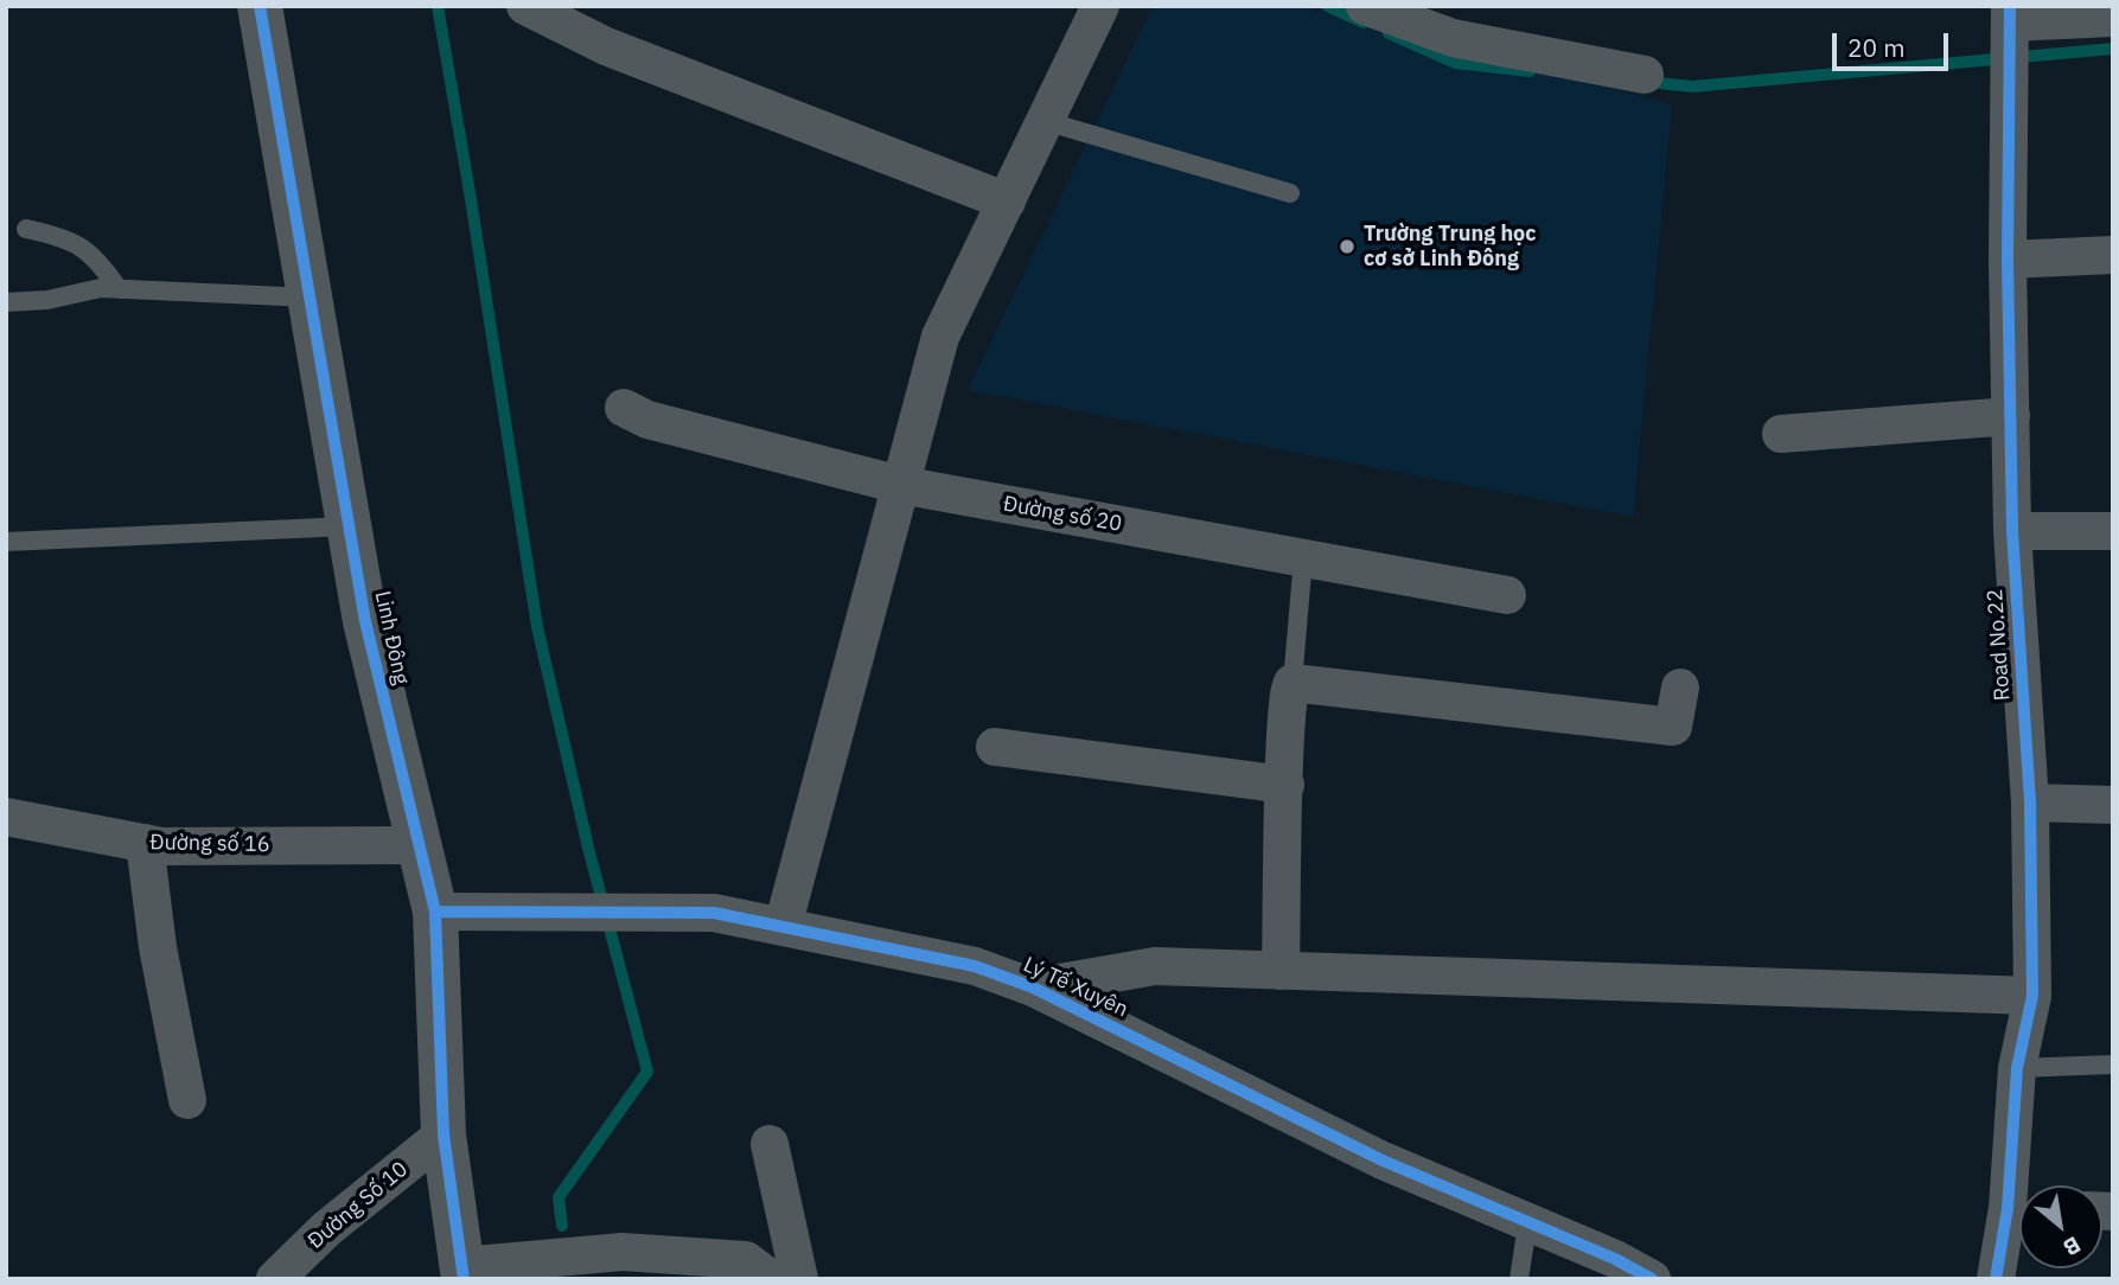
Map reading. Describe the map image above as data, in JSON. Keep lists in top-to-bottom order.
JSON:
{
  "streets": {
    "street": [
      "Đường số 20",
      "Linh Đông",
      "Road No.22",
      "Đường số 16",
      "Lý Tế Xuyên",
      "Đường Số 10"
    ]
  },
  "crossings": [
    ["Linh Đông", "Đường số 16"],
    ["Linh Đông", "Lý Tế Xuyên"],
    ["Linh Đông", "Đường Số 10"]
  ],
  "places": ["Trường Trung học cơ sở Linh Đông"],
  "scale_bar": "20 m",
  "north": "bottom right"
}
